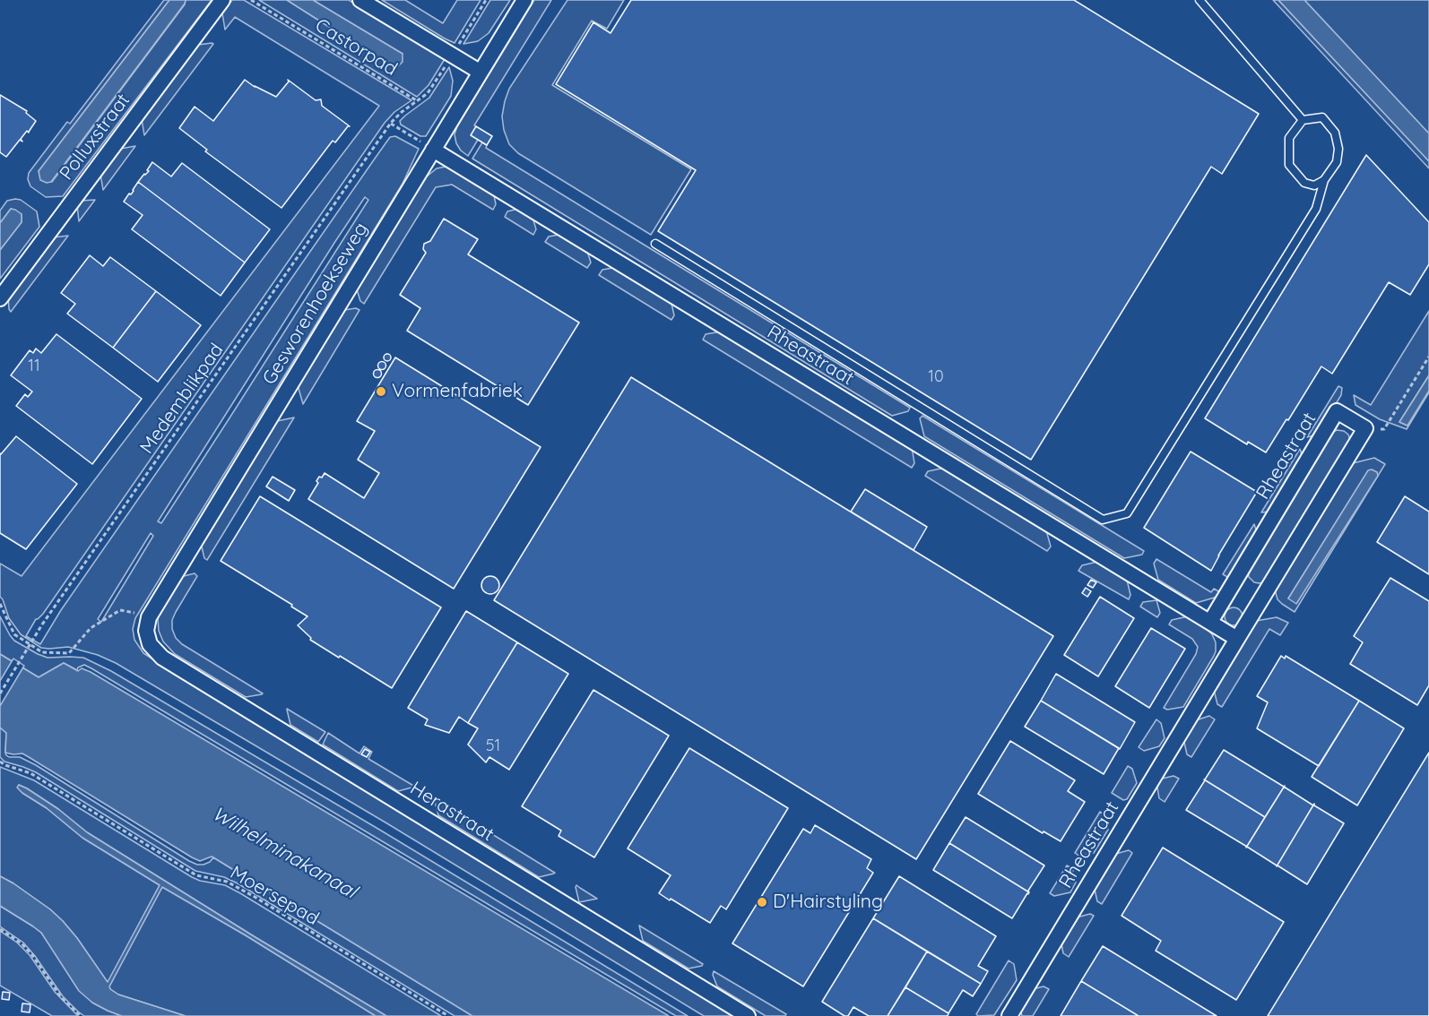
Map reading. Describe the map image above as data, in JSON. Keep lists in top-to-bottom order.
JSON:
{
  "streets": {
    "street": [
      "Polluxstraat",
      "Gesworenhoekseweg",
      "Rheastraat",
      "Herastraat"
    ],
    "path": ["Castorpad", "Medemblikpad", "Moersepad"]
  },
  "crossings": [
    ["Castorpad", "Medemblikpad"],
    ["Gesworenhoekseweg", "Rheastraat"],
    ["Gesworenhoekseweg", "Herastraat"]
  ],
  "water": ["Wilhelminakanaal"],
  "places": ["Vormenfabriek", "D'Hairstyling"],
  "house_numbers": ["11", "10", "51"]
}
